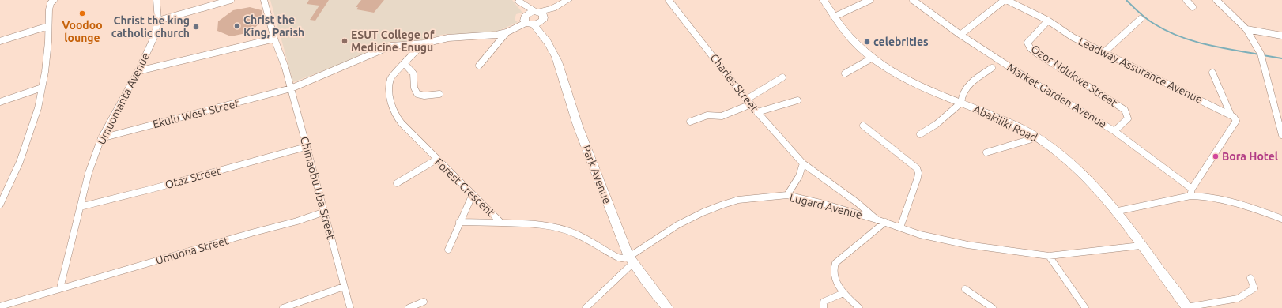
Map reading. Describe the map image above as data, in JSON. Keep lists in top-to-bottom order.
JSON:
{
  "streets": {
    "main road": ["Abakiliki Road", "Park Avenue"],
    "street": [
      "Leadway Assurance Avenue",
      "Ozor Ndukwe Street",
      "Charles Street",
      "Market Garden Avenue",
      "Umuomanta Avenue",
      "Ekulu West Street",
      "Otaz Street",
      "Forest Crescent",
      "Chimaobu Uba Street",
      "Lugard Avenue",
      "Umuona Street"
    ]
  },
  "crossings": [
    ["Leadway Assurance Avenue", "Ozor Ndukwe Street"],
    ["Ozor Ndukwe Street", "Market Garden Avenue"],
    ["Charles Street", "Lugard Avenue"],
    ["Umuomanta Avenue", "Ekulu West Street"],
    ["Umuomanta Avenue", "Otaz Street"],
    ["Umuomanta Avenue", "Umuona Street"],
    ["Ekulu West Street", "Forest Crescent"],
    ["Ekulu West Street", "Chimaobu Uba Street"],
    ["Abakiliki Road", "Lugard Avenue"],
    ["Park Avenue", "Forest Crescent"],
    ["Park Avenue", "Lugard Avenue"],
    ["Otaz Street", "Chimaobu Uba Street"],
    ["Forest Crescent", "Lugard Avenue"],
    ["Chimaobu Uba Street", "Umuona Street"]
  ],
  "places": [
    "Voodoo lounge",
    "Christ the King, Parish",
    "Christ the king catholic church",
    "ESUT College of Medicine Enugu",
    "celebrities",
    "Bora Hotel"
  ]
}
